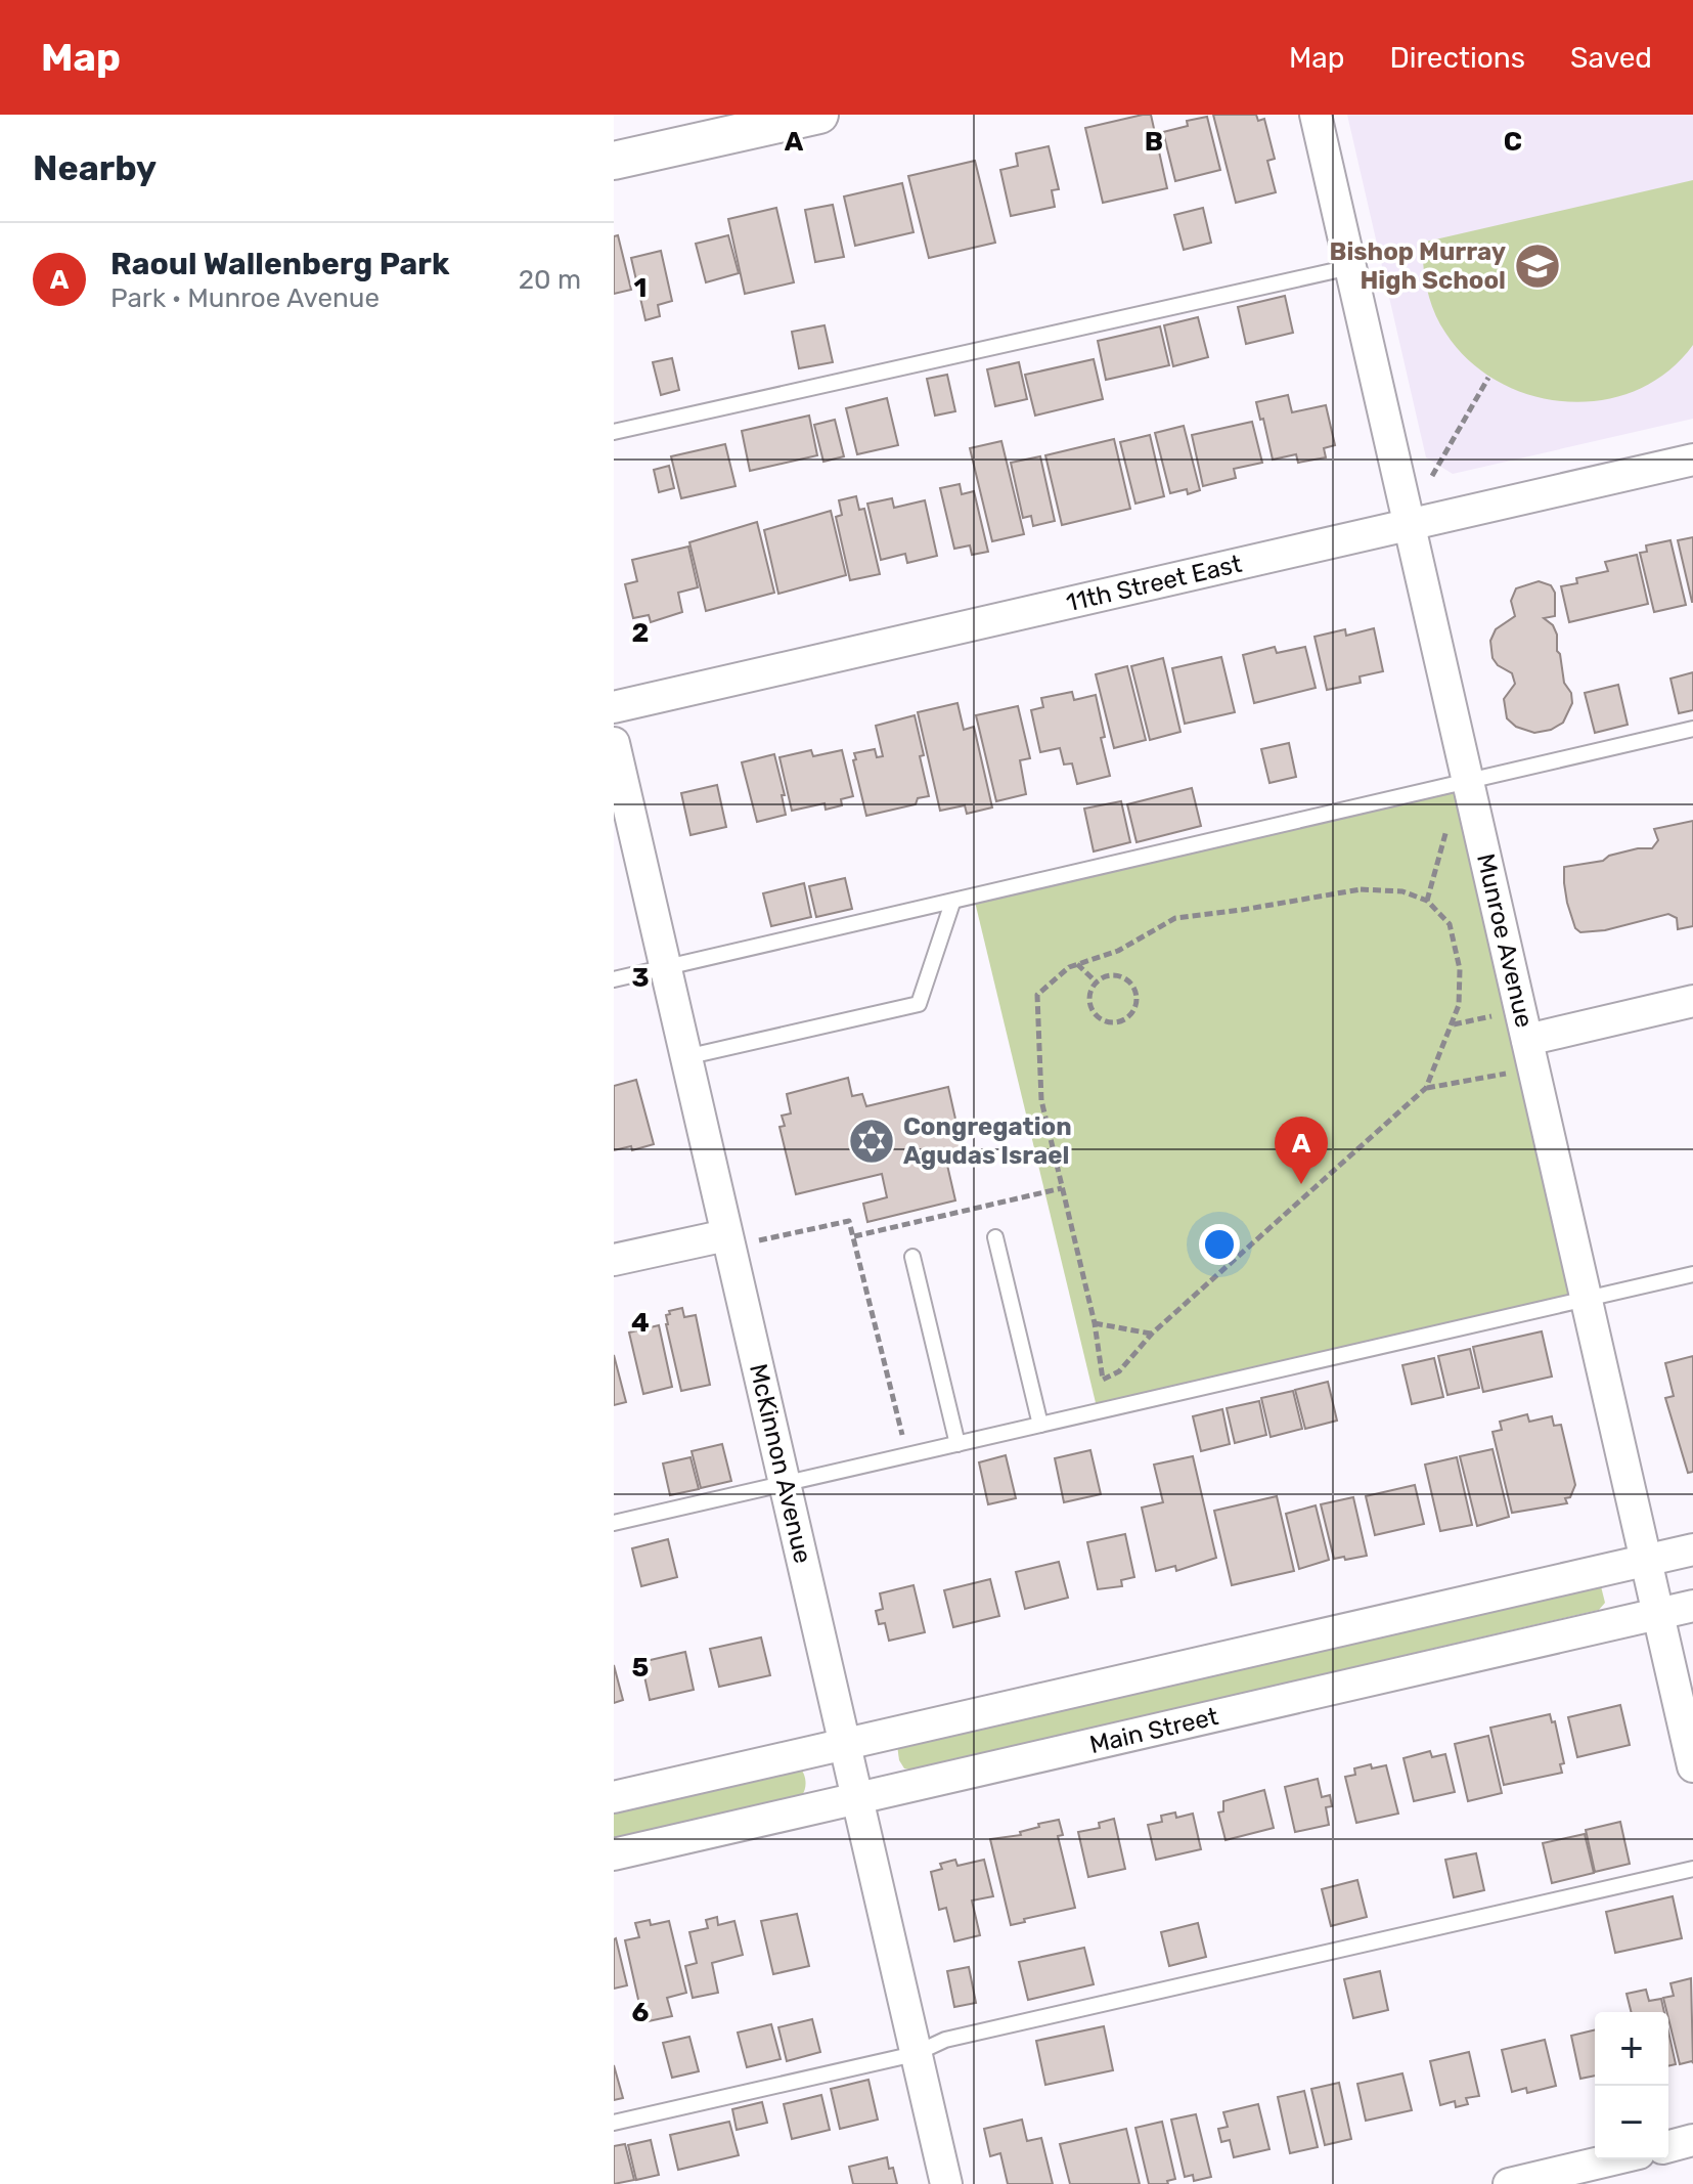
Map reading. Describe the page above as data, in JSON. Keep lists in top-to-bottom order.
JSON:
{
  "streets": {
    "street": [
      "11th Street East",
      "Munroe Avenue",
      "McKinnon Avenue",
      "Main Street"
    ]
  },
  "crossings": [
    ["11th Street East", "Munroe Avenue"],
    ["Munroe Avenue", "Main Street"],
    ["McKinnon Avenue", "Main Street"]
  ],
  "places": {
    "school or university": ["Bishop Murray High School"],
    "synagogue": ["Congregation Agudas Israel"]
  },
  "page": {
    "header": "Map",
    "nav": ["Map", "Directions", "Saved"],
    "heading": "Nearby",
    "list": [
      {
        "mark": "A",
        "name": "Raoul Wallenberg Park",
        "note": "Park · Munroe Avenue",
        "value": "20 m"
      }
    ],
    "pins": "A",
    "map_buttons": ["+", "−"]
  },
  "grid": {
    "columns": ["A", "B", "C"],
    "rows": [
      "1",
      "2",
      "3",
      "4",
      "5",
      "6"
    ]
  }
}
